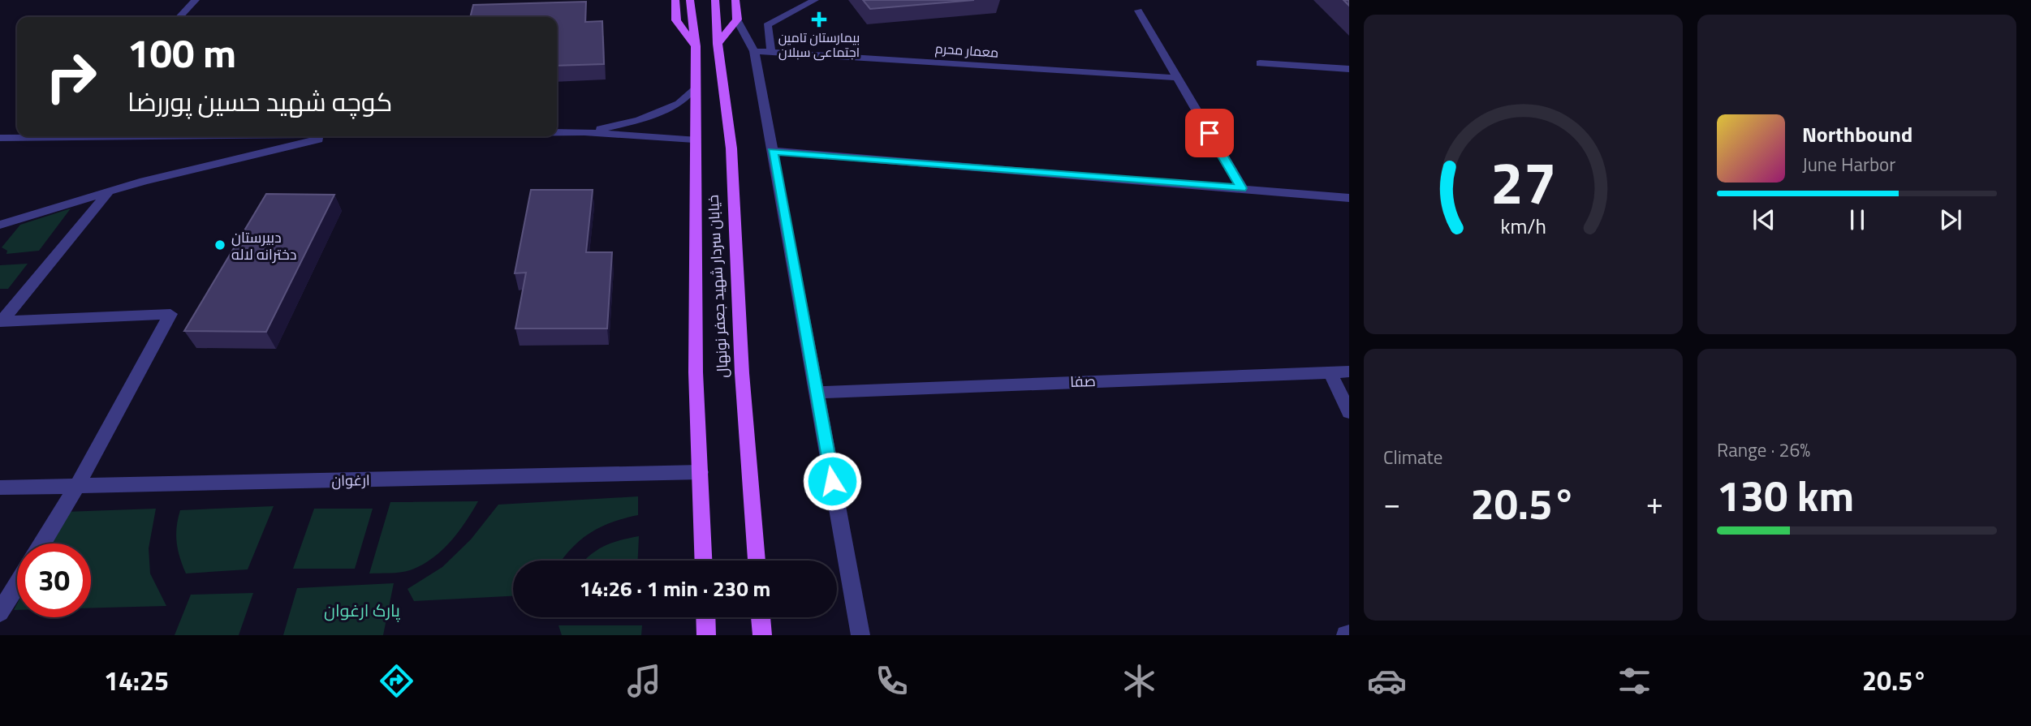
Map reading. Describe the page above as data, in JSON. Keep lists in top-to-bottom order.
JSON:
{
  "streets": {
    "main road": ["خیابان سردار شهید جعفر نونهال"],
    "street": ["معمار محرم", "صفا", "ارغوان"]
  },
  "crossings": [
    ["خیابان سردار شهید جعفر نونهال", "ارغوان"]
  ],
  "parks": ["پارک ارغوان"],
  "places": {
    "health": ["بیمارستان تامین اجتماعی سبلان"],
    "other": ["دبیرستان دخترانه لاله"]
  },
  "page": {
    "turn": ["100 m", "کوچه شهید حسین پوررضا"],
    "song": ["Northbound", "June Harbor"],
    "tile": [
      "Climate",
      ["Range · 26%", "130 km"]
    ],
    "heat": ["−", "20.5°", "+"],
    "limit": "30",
    "trip": "14:26 · 1 min · 230 m",
    "tabs": ["14:25", "20.5°"],
    "gauge": ["27", "km/h"]
  }
}
